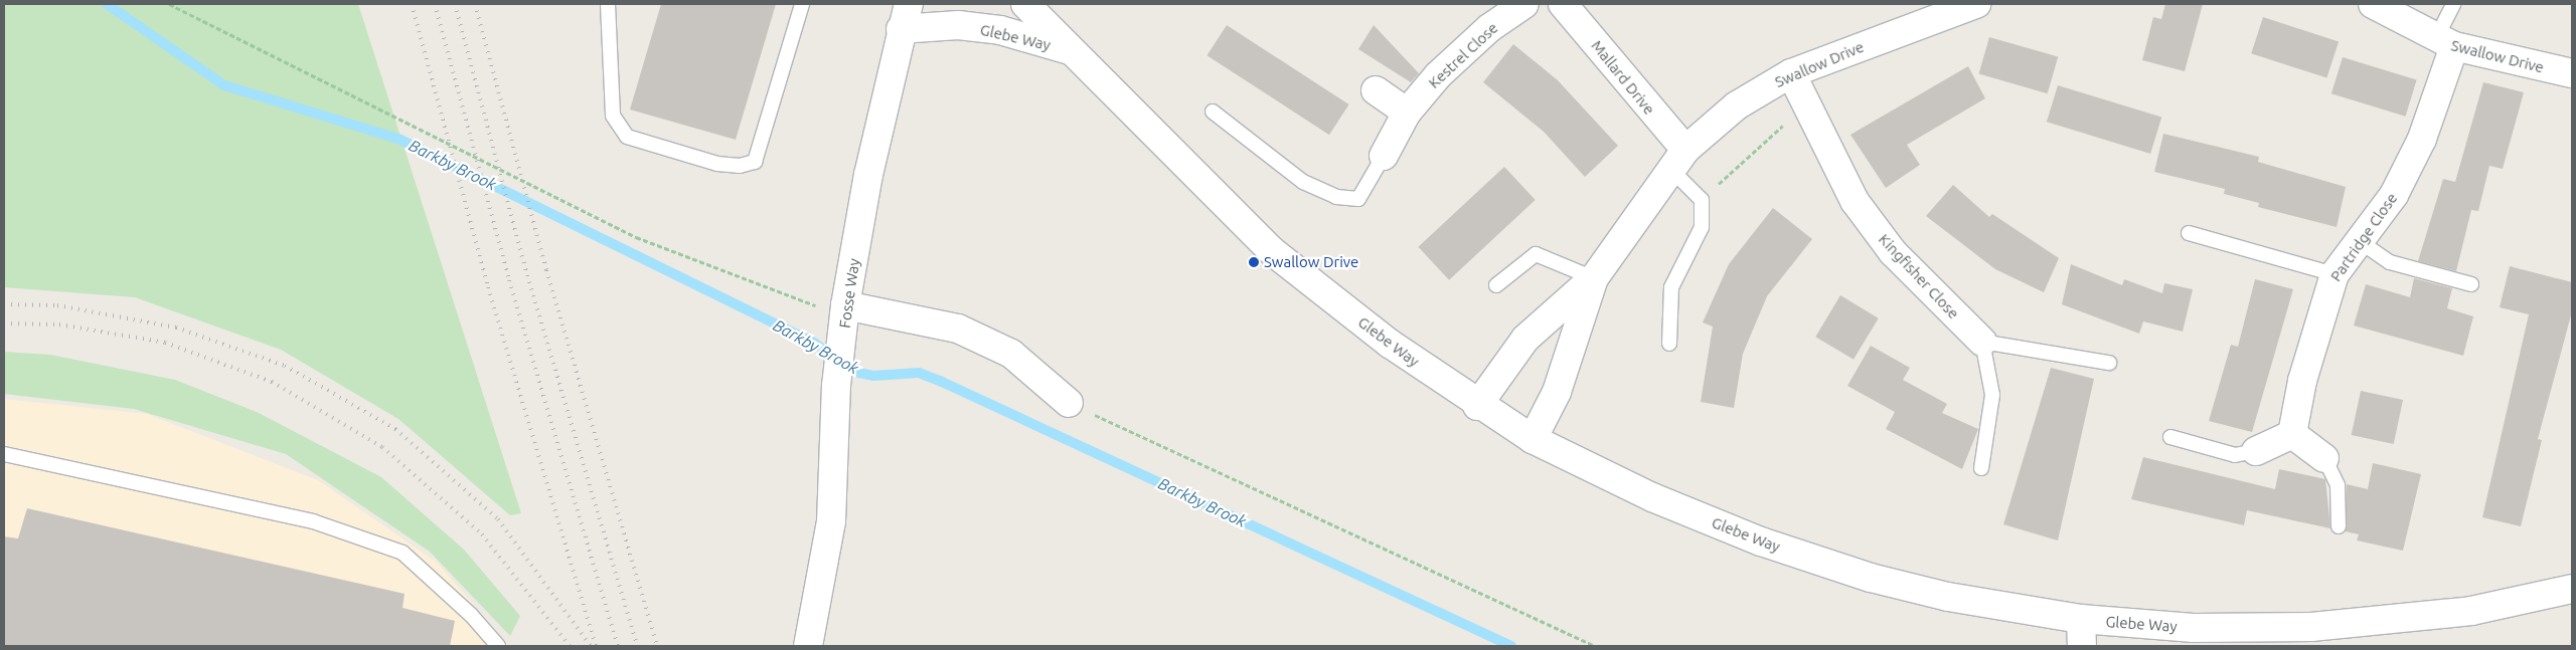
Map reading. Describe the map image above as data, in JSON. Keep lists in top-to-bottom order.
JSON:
{
  "streets": {
    "street": [
      "Glebe Way",
      "Kestrel Close",
      "Swallow Drive",
      "Mallard Drive",
      "Partridge Close",
      "Kingfisher Close",
      "Fosse Way"
    ]
  },
  "crossings": [
    ["Glebe Way", "Swallow Drive"],
    ["Glebe Way", "Fosse Way"],
    ["Swallow Drive", "Mallard Drive"],
    ["Swallow Drive", "Partridge Close"],
    ["Swallow Drive", "Kingfisher Close"]
  ],
  "water": ["Barkby Brook"],
  "places": ["Swallow Drive"]
}
